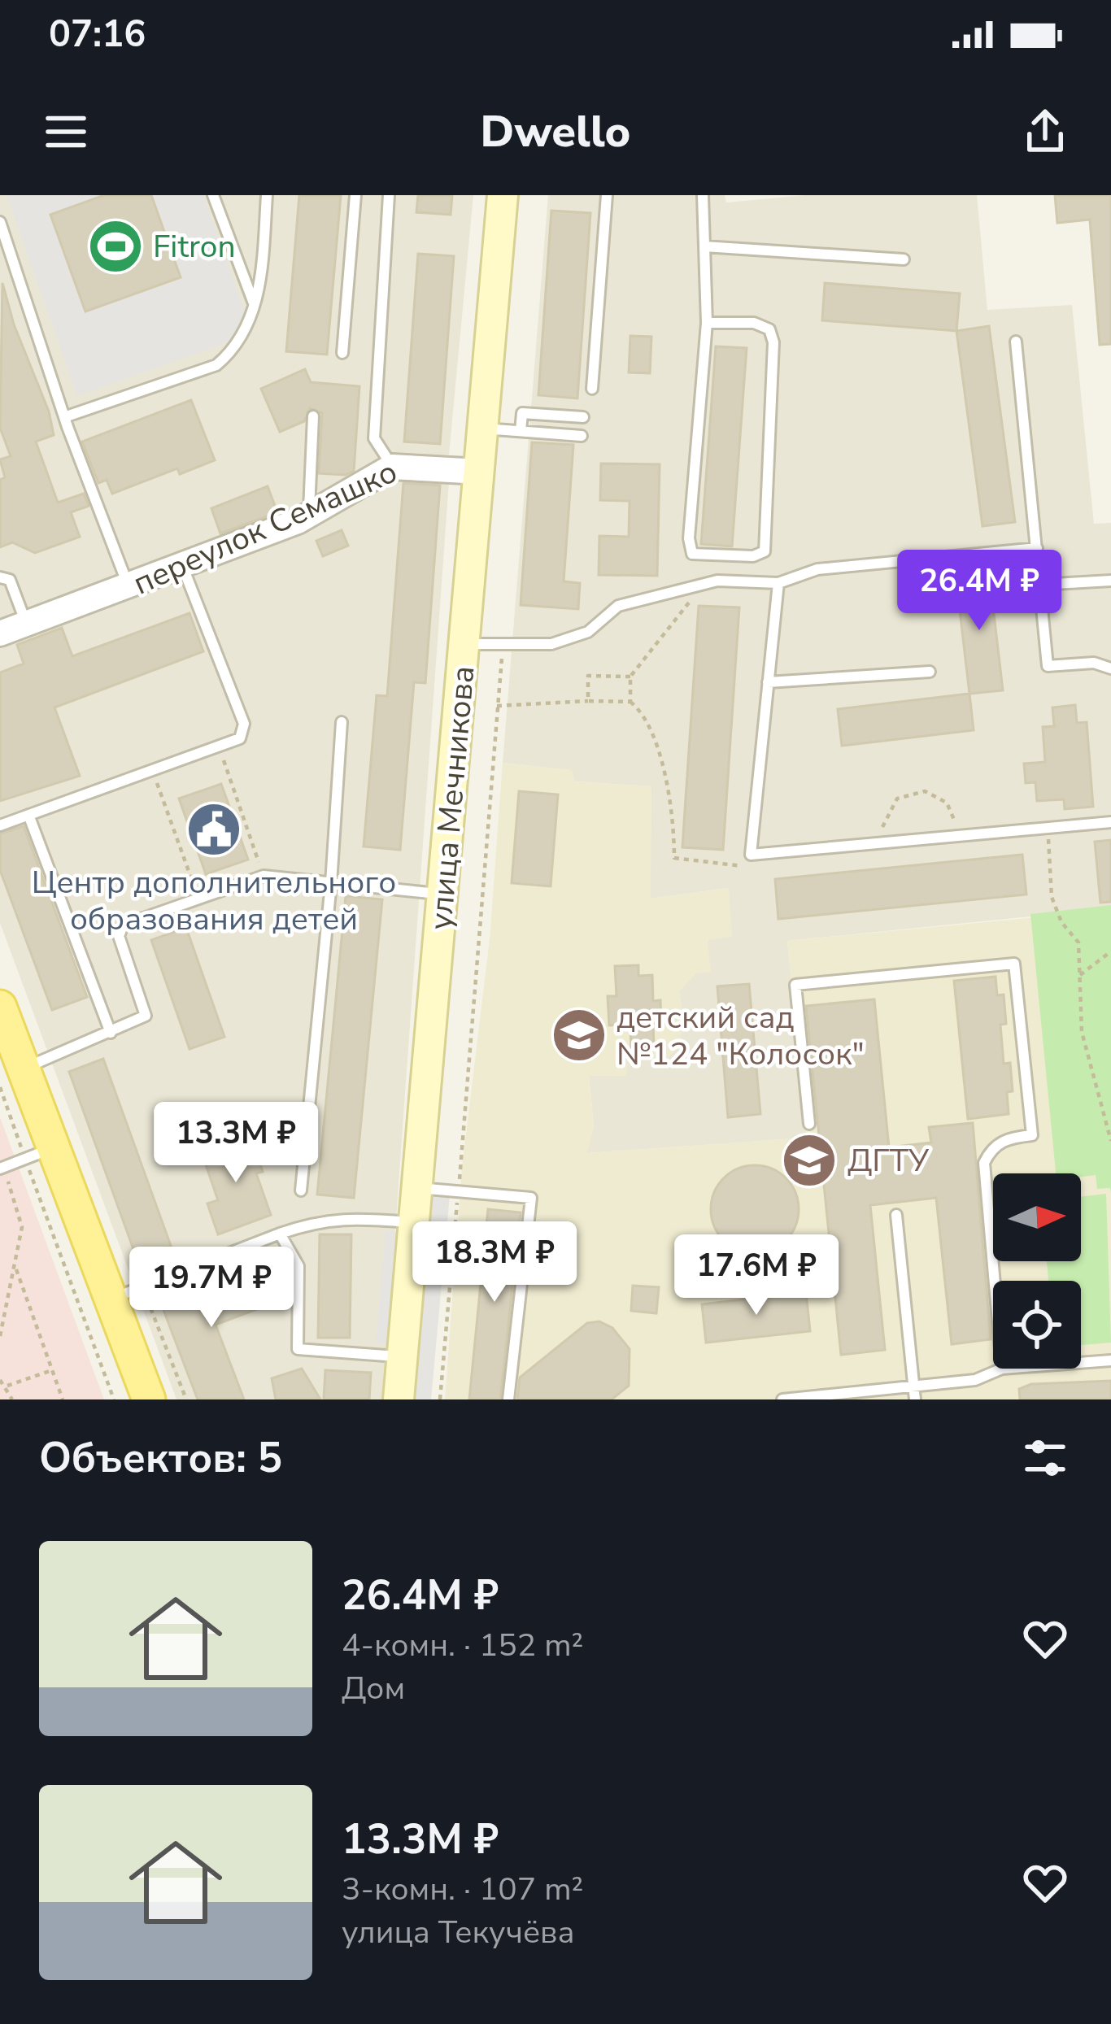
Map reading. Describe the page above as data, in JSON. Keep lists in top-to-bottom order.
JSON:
{
  "streets": {
    "main road": ["улица Мечникова"],
    "street": ["переулок Семашко"]
  },
  "crossings": [
    ["переулок Семашко", "улица Мечникова"]
  ],
  "places": {
    "sports": ["Fitron"],
    "public building": ["Центр дополнительного образования детей"],
    "school or university": ["детский сад №124 \"Колосок\"", "ДГТУ"]
  },
  "north": "right",
  "page": {
    "status": "07:16",
    "header": "Dwello",
    "price": [
      "26.4M ₽",
      "13.3M ₽",
      "18.3M ₽",
      "17.6M ₽",
      "19.7M ₽"
    ],
    "heading": "Объектов: 5",
    "list": [
      {
        "name": "26.4M ₽",
        "note": "4-комн. · 152 m² · Дом"
      },
      {
        "name": "13.3M ₽",
        "note": "3-комн. · 107 m² · улица Текучёва"
      }
    ]
  }
}
